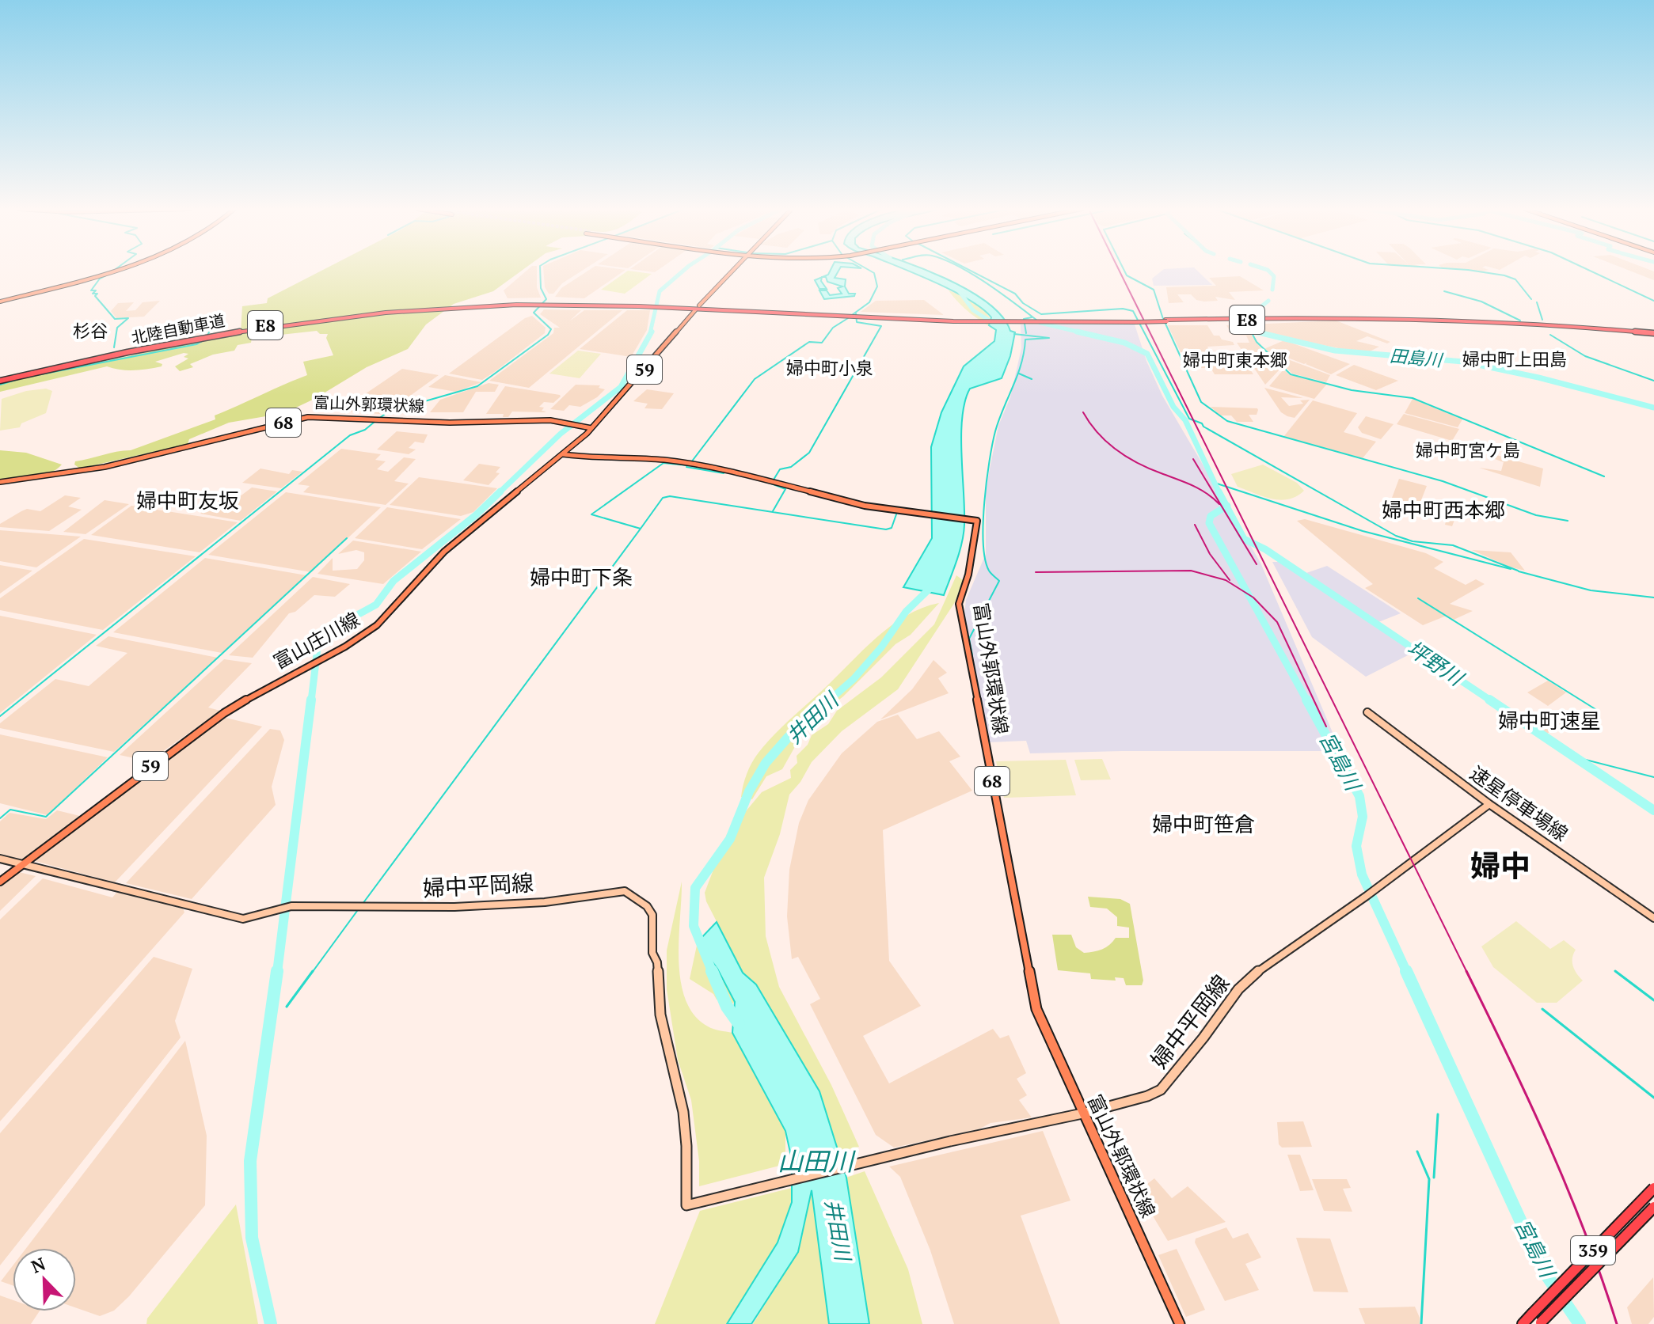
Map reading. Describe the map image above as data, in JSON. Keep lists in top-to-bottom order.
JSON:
{
  "streets": {
    "highway": ["E8", "北陸自動車道", "359"],
    "main road": [
      "59",
      "富山外郭環状線",
      "68",
      "富山庄川線",
      "速星停車場線",
      "婦中平岡線"
    ]
  },
  "crossings": [
    ["富山外郭環状線", "富山庄川線"],
    ["富山外郭環状線", "婦中平岡線"],
    ["富山庄川線", "婦中平岡線"],
    ["速星停車場線", "婦中平岡線"]
  ],
  "districts": [
    "杉谷",
    "婦中町上田島",
    "婦中町東本郷",
    "婦中町小泉",
    "婦中町宮ケ島",
    "婦中町友坂",
    "婦中町西本郷",
    "婦中町下条",
    "婦中町速星",
    "婦中町笹倉",
    "婦中"
  ],
  "water": [
    "田島川",
    "坪野川",
    "井田川",
    "宮島川",
    "山田川"
  ],
  "north": "top left"
}
